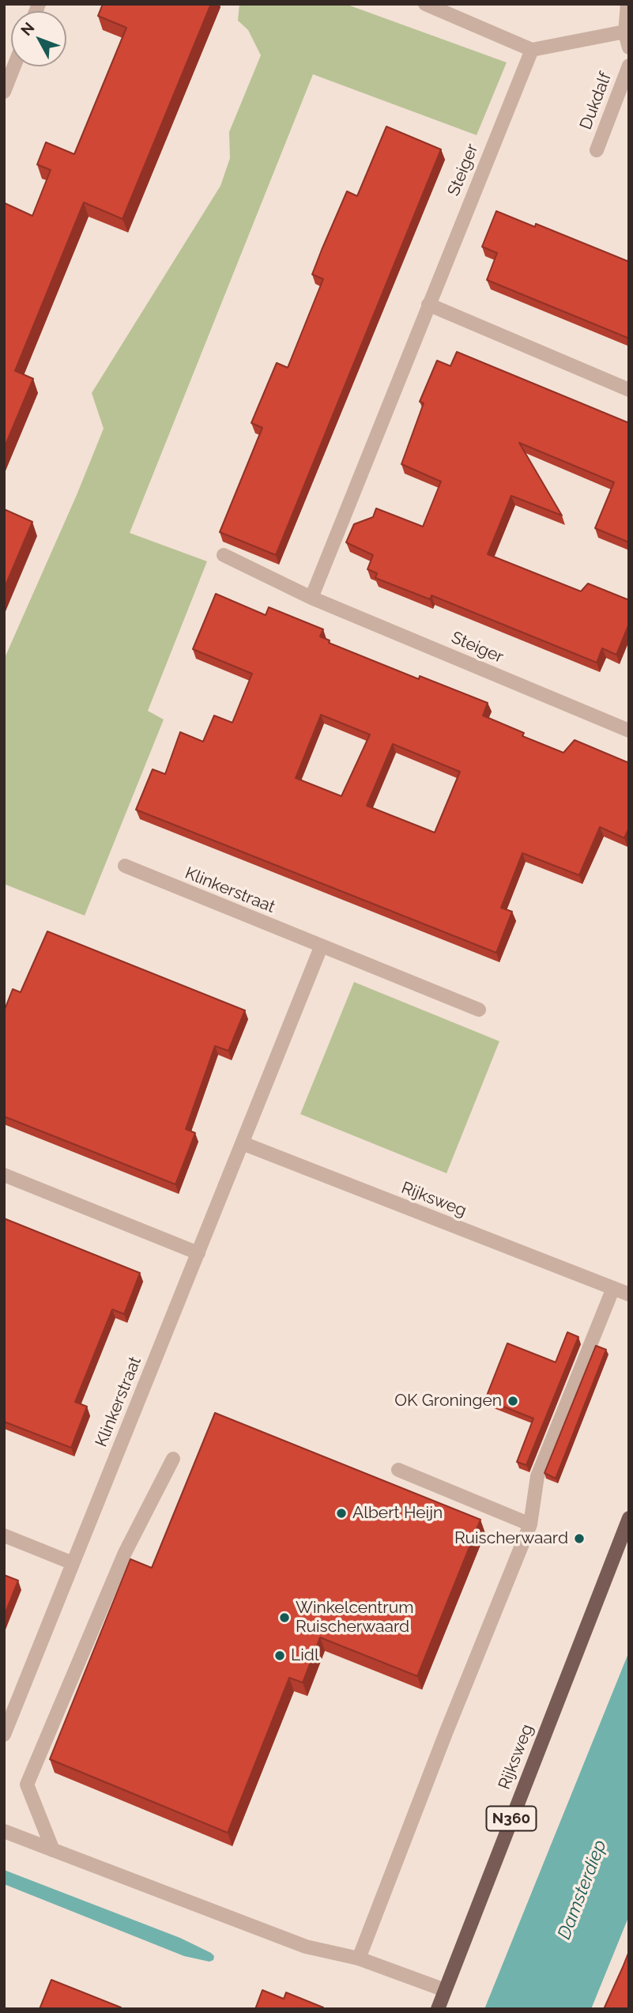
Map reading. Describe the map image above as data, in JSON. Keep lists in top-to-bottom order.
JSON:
{
  "streets": {
    "main road": ["Rijksweg", "N360"],
    "street": ["Dukdalf", "Steiger", "Klinkerstraat"]
  },
  "crossings": [
    ["Klinkerstraat", "Rijksweg"]
  ],
  "water": ["Damsterdiep"],
  "places": [
    "OK Groningen",
    "Albert Heijn",
    "Ruischerwaard",
    "Winkelcentrum Ruischerwaard",
    "Lidl"
  ],
  "north": "top left"
}
